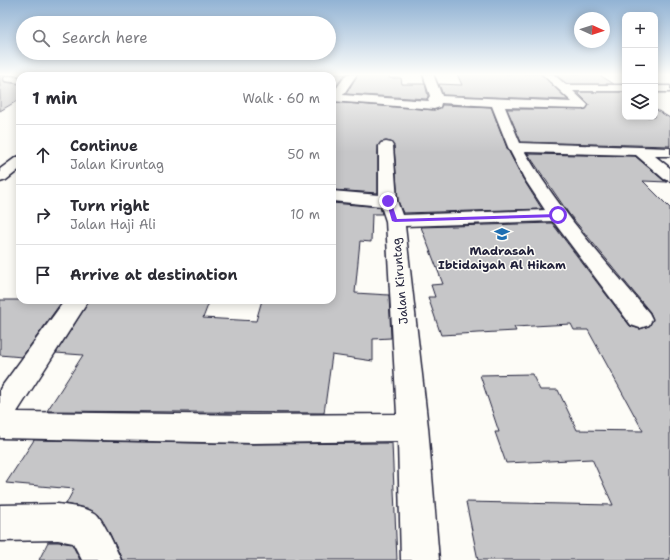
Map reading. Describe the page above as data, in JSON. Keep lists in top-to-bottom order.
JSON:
{
  "streets": {
    "street": ["Jalan Kiruntag"]
  },
  "places": {
    "school or university": ["Madrasah Ibtidaiyah Al Hikam"]
  },
  "north": "right",
  "page": {
    "map_buttons": ["+", "−"],
    "search": "Search here",
    "heading": ["1 min", "Walk · 60 m"],
    "list": [
      ["Continue", "Jalan Kiruntag", "50 m"],
      ["Turn right", "Jalan Haji Ali", "10 m"],
      "Arrive at destination"
    ]
  }
}
